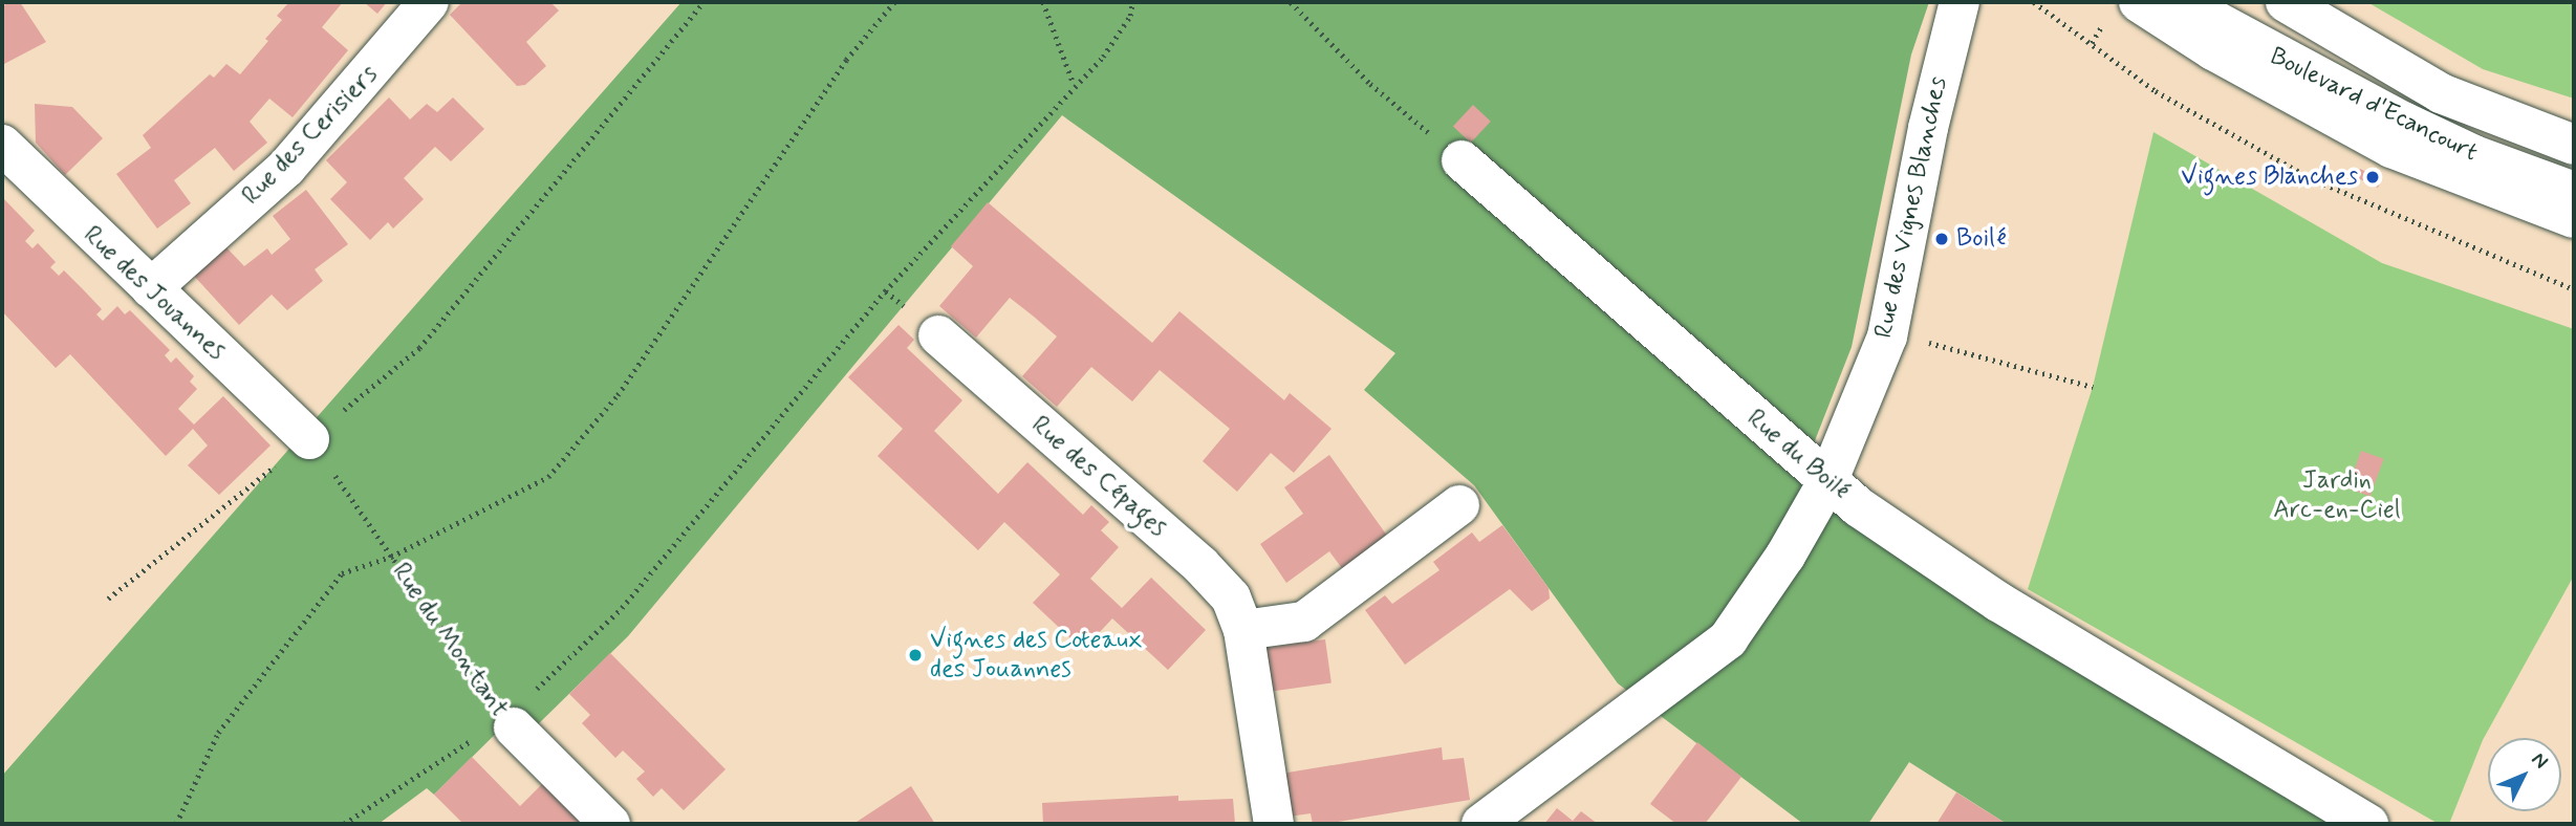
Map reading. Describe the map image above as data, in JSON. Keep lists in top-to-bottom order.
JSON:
{
  "streets": {
    "street": [
      "Boulevard d'Ecancourt",
      "Rue des Cerisiers",
      "Rue des Vignes Blanches",
      "Rue des Jouannes",
      "Rue du Boilé",
      "Rue des Cépages",
      "Rue du Montant"
    ]
  },
  "crossings": [
    ["Rue des Cerisiers", "Rue des Jouannes"],
    ["Rue des Vignes Blanches", "Rue du Boilé"],
    ["Rue des Jouannes", "Rue du Montant"]
  ],
  "parks": ["Jardin Arc-en-Ciel"],
  "places": ["Vignes Blanches", "Boilé", "Vignes des Coteaux des Jouannes"],
  "north": "top right"
}
